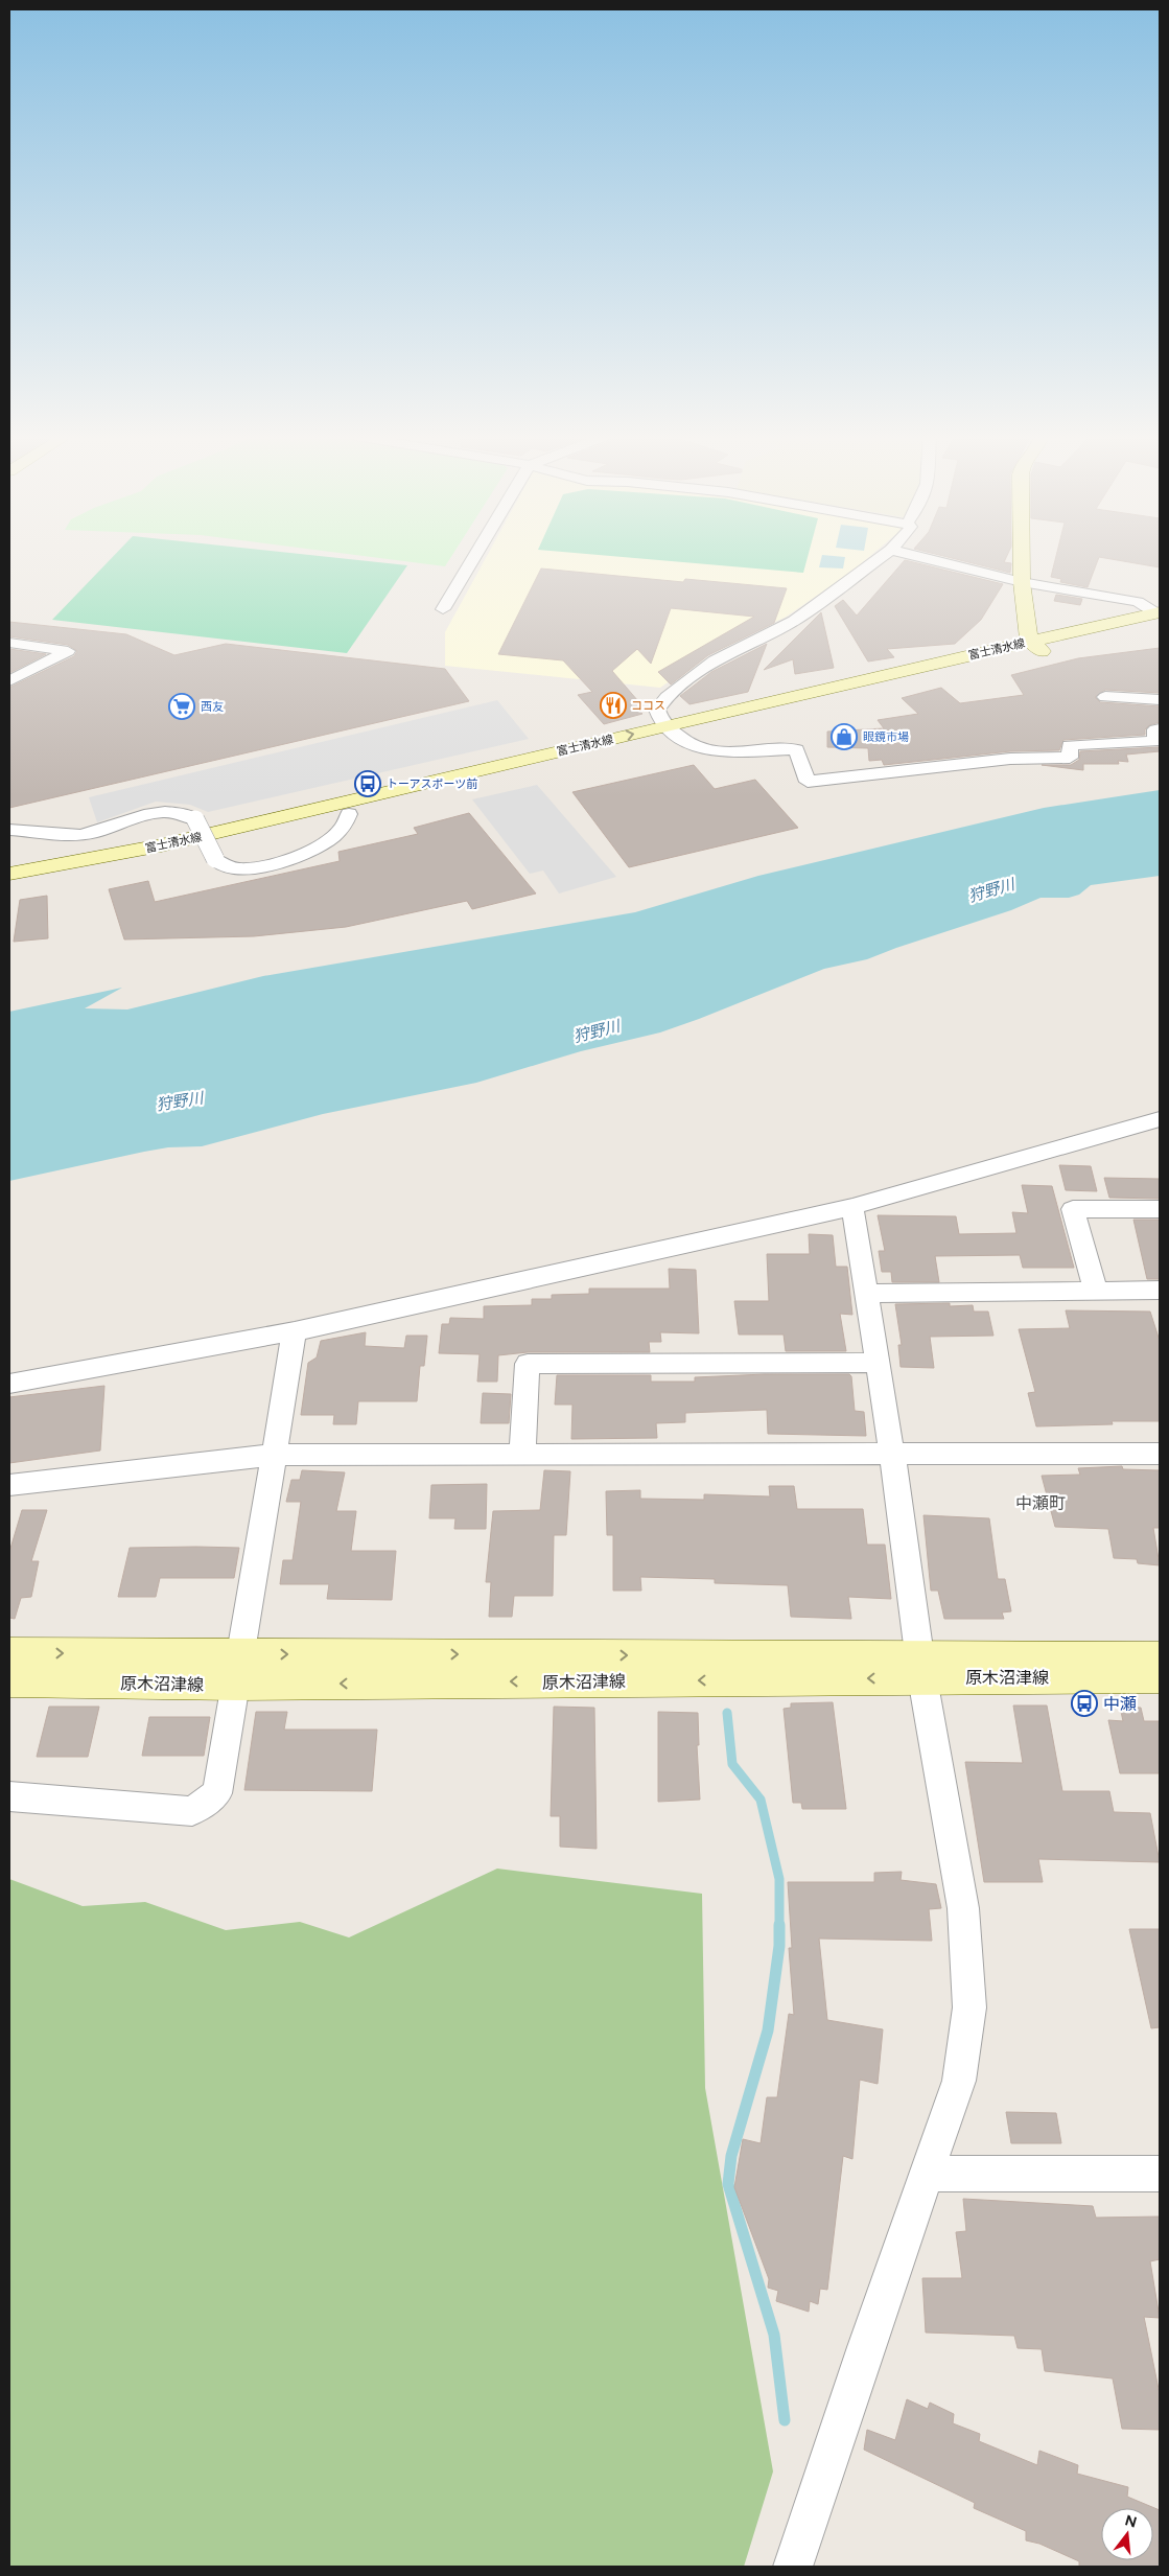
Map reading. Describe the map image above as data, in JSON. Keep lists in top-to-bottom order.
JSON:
{
  "streets": {
    "main road": ["富士清水線", "原木沼津線"]
  },
  "districts": ["中瀬町"],
  "water": ["狩野川"],
  "places": {
    "restaurant": ["ココス"],
    "supermarket": ["西友"],
    "shop": ["眼鏡市場"],
    "bus stop": ["トーアスポーツ前", "中瀬"]
  },
  "north": "top"
}
